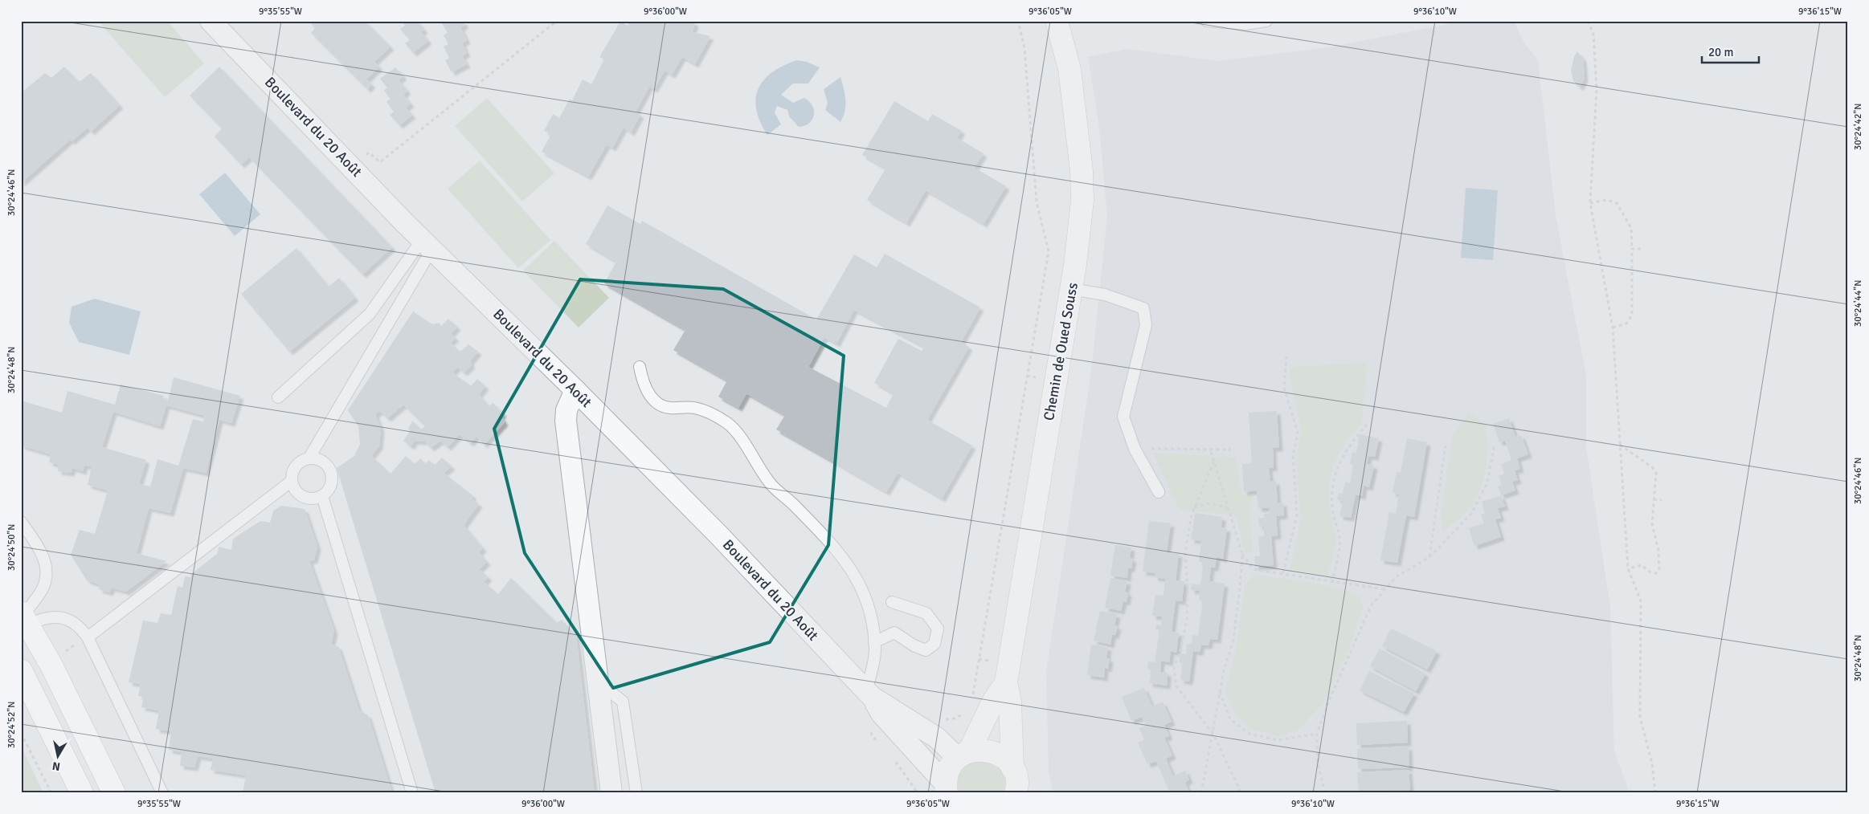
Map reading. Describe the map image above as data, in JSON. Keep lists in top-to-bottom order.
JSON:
{
  "streets": {
    "street": ["Boulevard du 20 Août", "Chemin de Oued Souss"]
  },
  "crossings": [
    ["Boulevard du 20 Août", "Chemin de Oued Souss"]
  ],
  "scale_bar": "20 m",
  "north": "bottom",
  "coordinates": [
    "9°35'55\"W",
    "9°36'00\"W",
    "9°36'05\"W",
    "9°36'10\"W",
    "9°36'15\"W",
    "30°24'42\"N",
    "30°24'46\"N",
    "30°24'44\"N",
    "30°24'48\"N",
    "30°24'50\"N",
    "30°24'52\"N"
  ]
}
